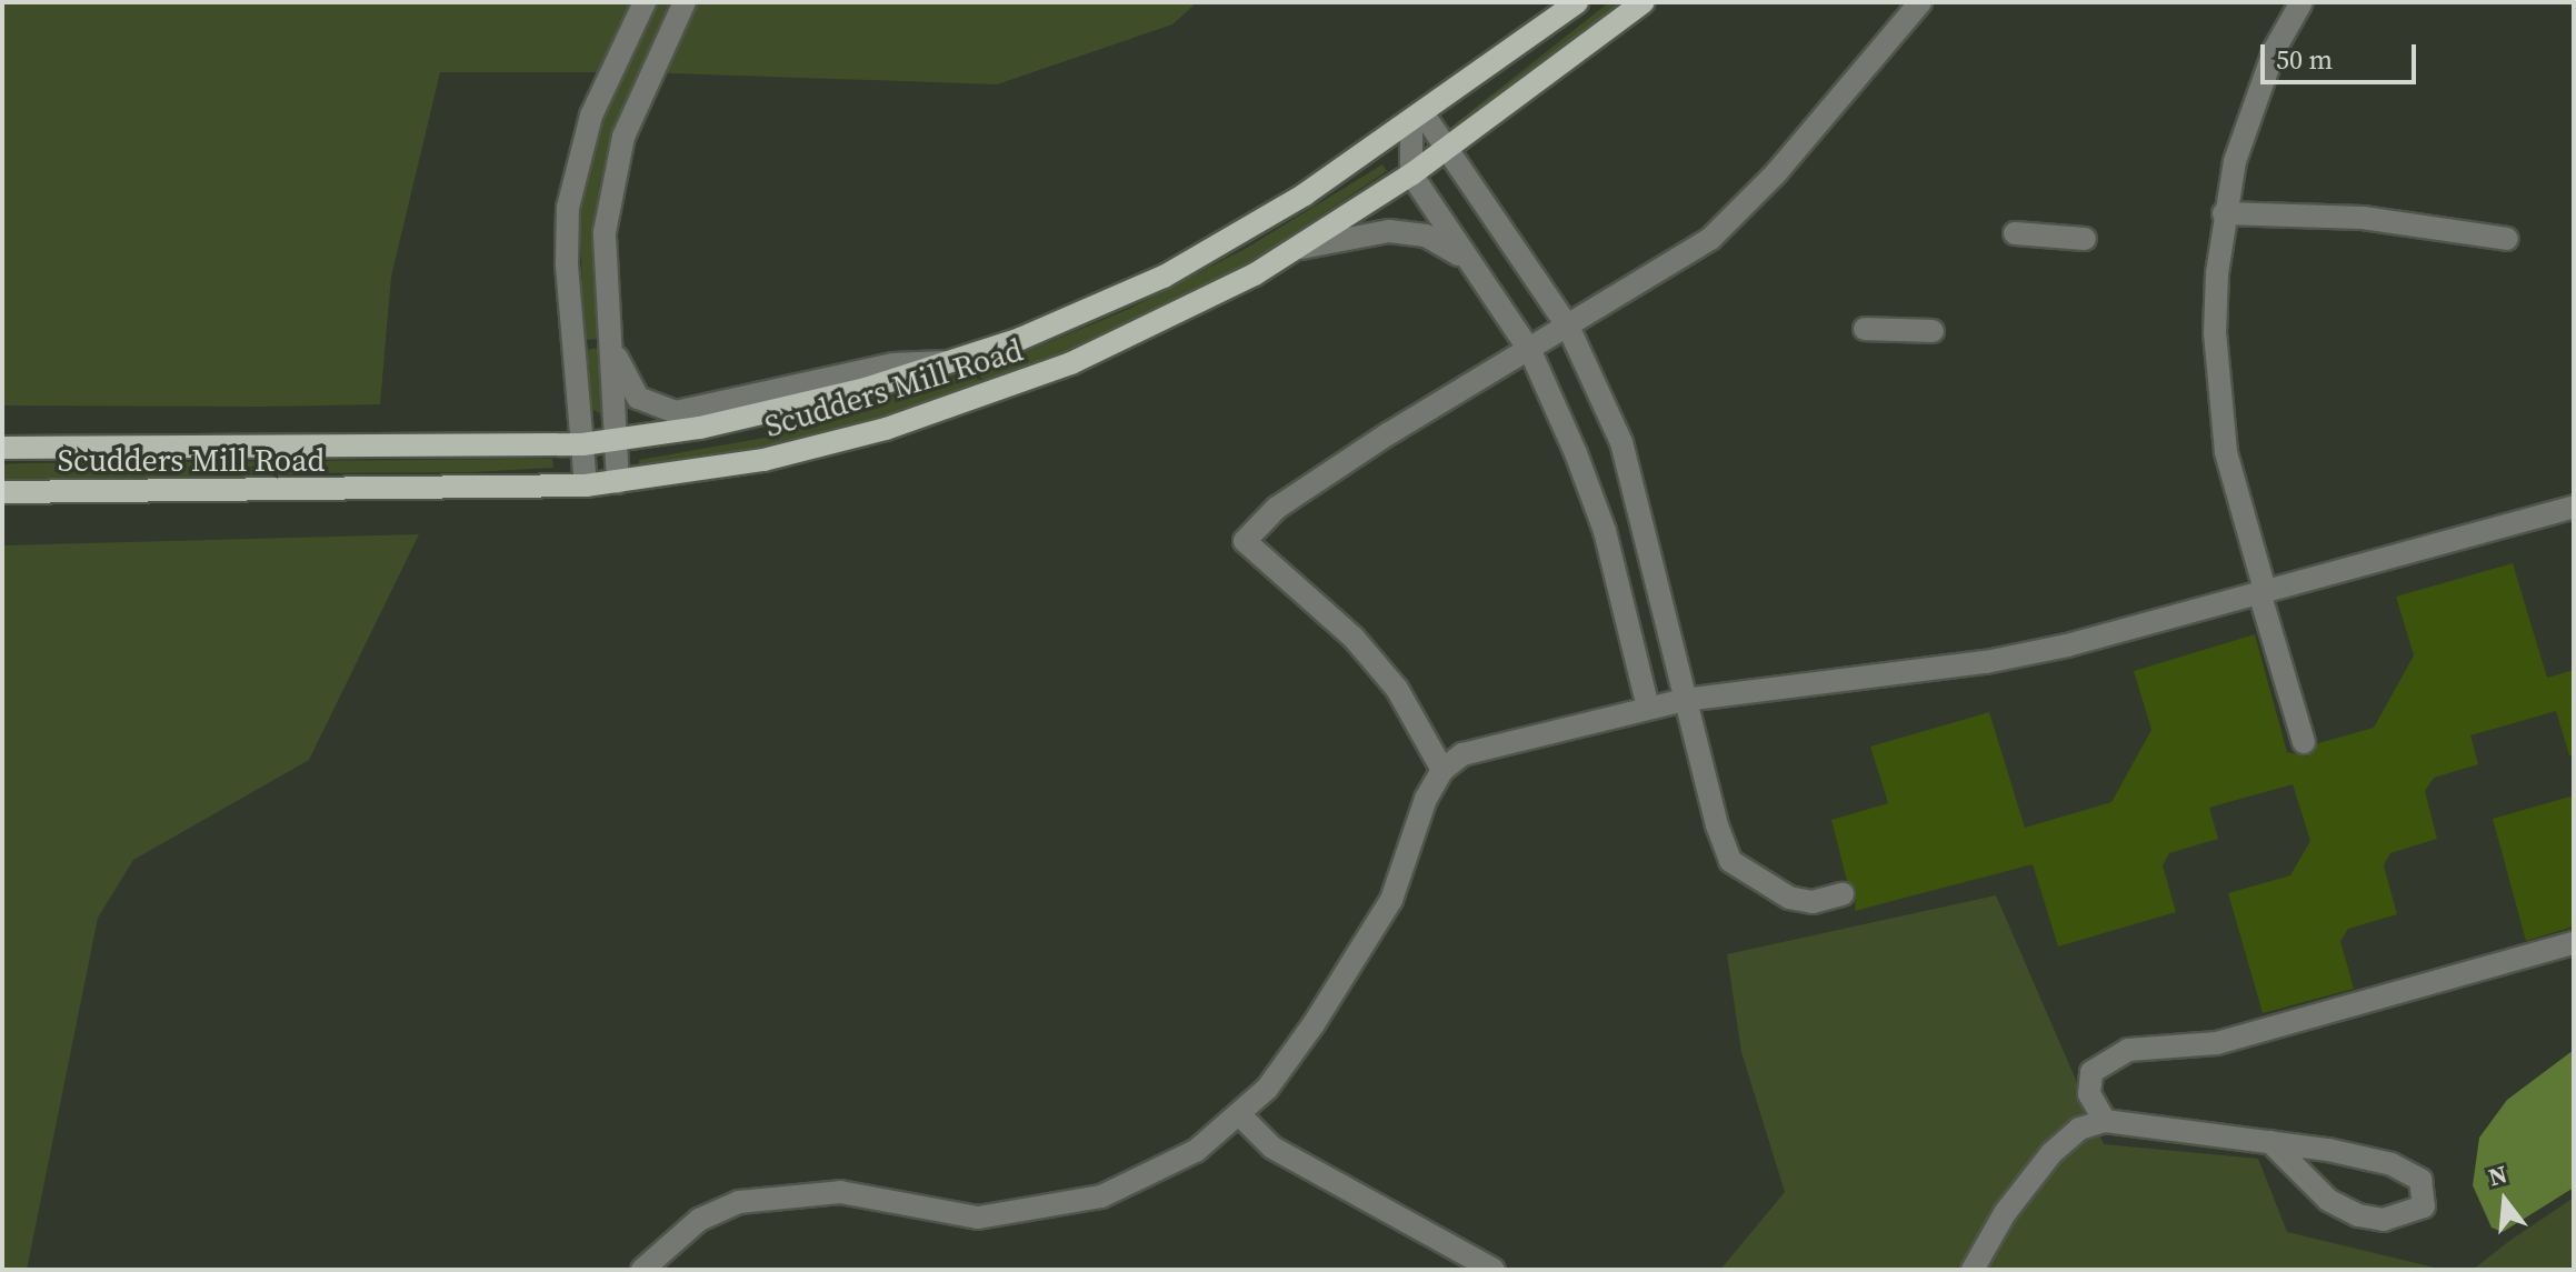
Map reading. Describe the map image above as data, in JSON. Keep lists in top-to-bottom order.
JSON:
{
  "streets": {
    "main road": ["Scudders Mill Road"]
  },
  "scale_bar": "50 m",
  "north": "top"
}
